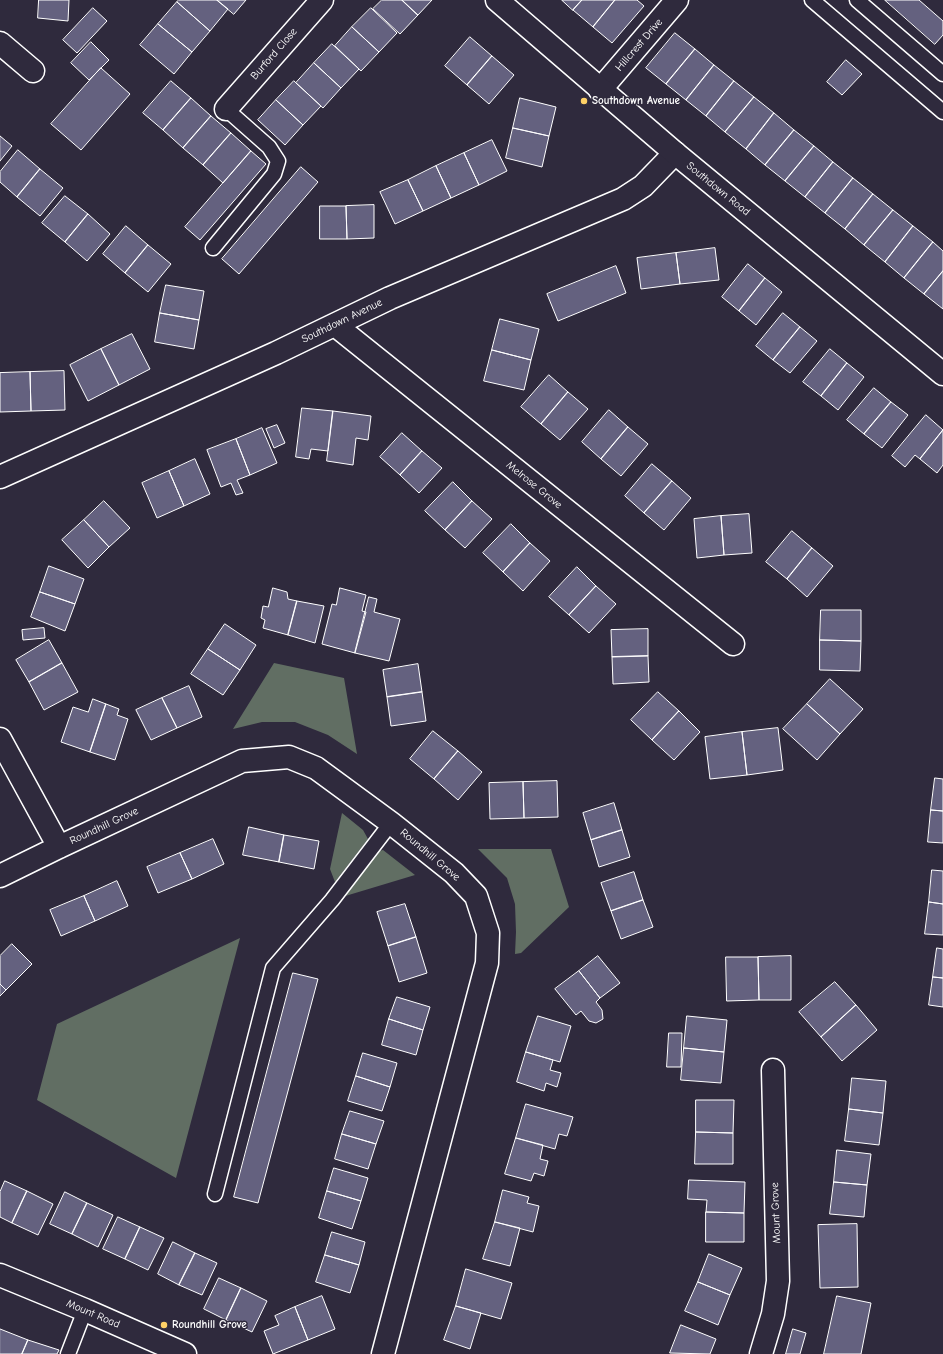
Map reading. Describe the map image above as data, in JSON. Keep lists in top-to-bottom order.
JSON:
{
  "streets": {
    "street": [
      "Hillcrest Drive",
      "Burford Close",
      "Southdown Road",
      "Southdown Avenue",
      "Melrose Grove",
      "Roundhill Grove",
      "Mount Grove",
      "Mount Road"
    ]
  },
  "crossings": [
    ["Hillcrest Drive", "Southdown Road"],
    ["Southdown Road", "Southdown Avenue"],
    ["Southdown Avenue", "Melrose Grove"]
  ],
  "places": ["Southdown Avenue", "Roundhill Grove"]
}
